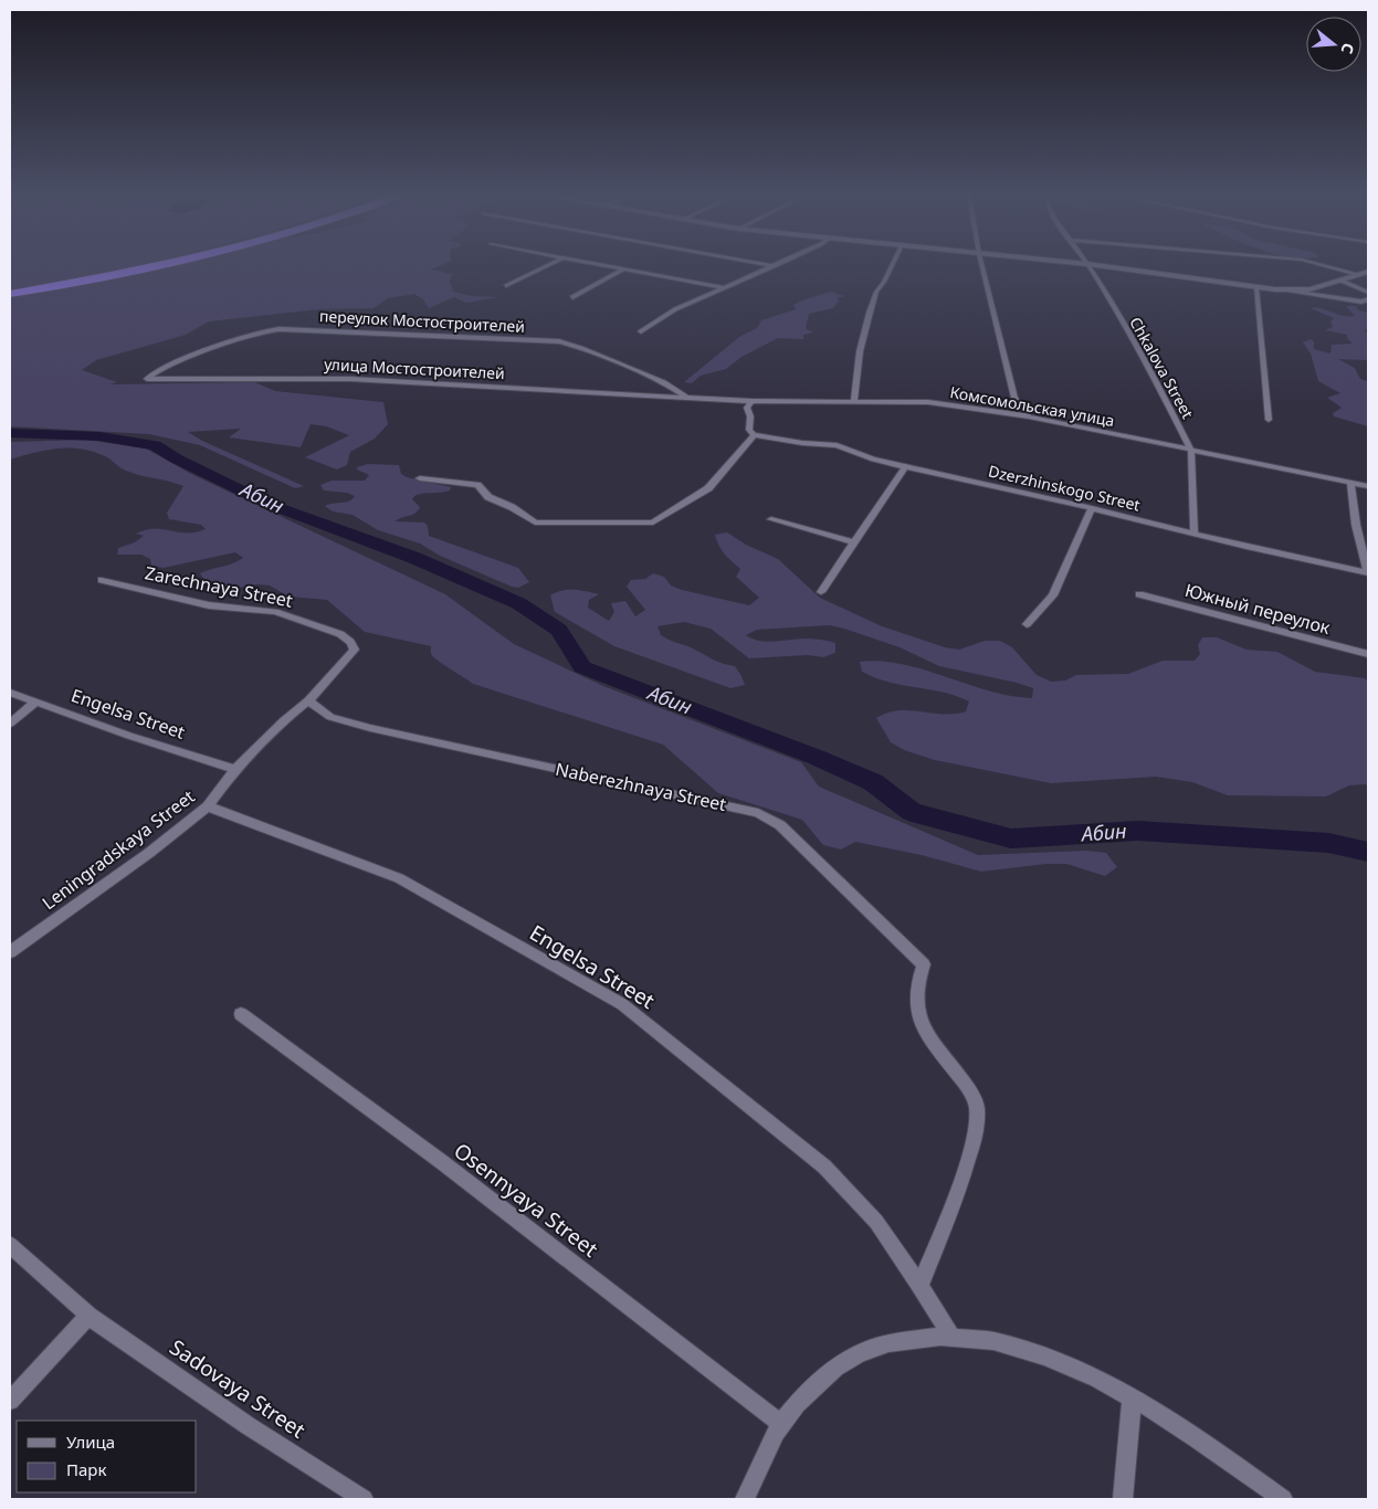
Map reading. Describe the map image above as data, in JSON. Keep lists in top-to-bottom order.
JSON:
{
  "streets": {
    "street": [
      "переулок Мостостроителей",
      "Chkalova Street",
      "улица Мостостроителей",
      "Комсомольская улица",
      "Dzerzhinskogo Street",
      "Zarechnaya Street",
      "Южный переулок",
      "Engelsa Street",
      "Naberezhnaya Street",
      "Leningradskaya Street",
      "Osennyaya Street",
      "Sadovaya Street"
    ]
  },
  "crossings": [
    ["переулок Мостостроителей", "улица Мостостроителей"],
    ["переулок Мостостроителей", "Комсомольская улица"],
    ["Chkalova Street", "Комсомольская улица"],
    ["Chkalova Street", "Dzerzhinskogo Street"],
    ["улица Мостостроителей", "Комсомольская улица"],
    ["Zarechnaya Street", "Leningradskaya Street"],
    ["Engelsa Street", "Naberezhnaya Street"],
    ["Engelsa Street", "Leningradskaya Street"],
    ["Naberezhnaya Street", "Leningradskaya Street"]
  ],
  "water": ["Абин"],
  "legend": ["Улица", "Парк"],
  "north": "right"
}
